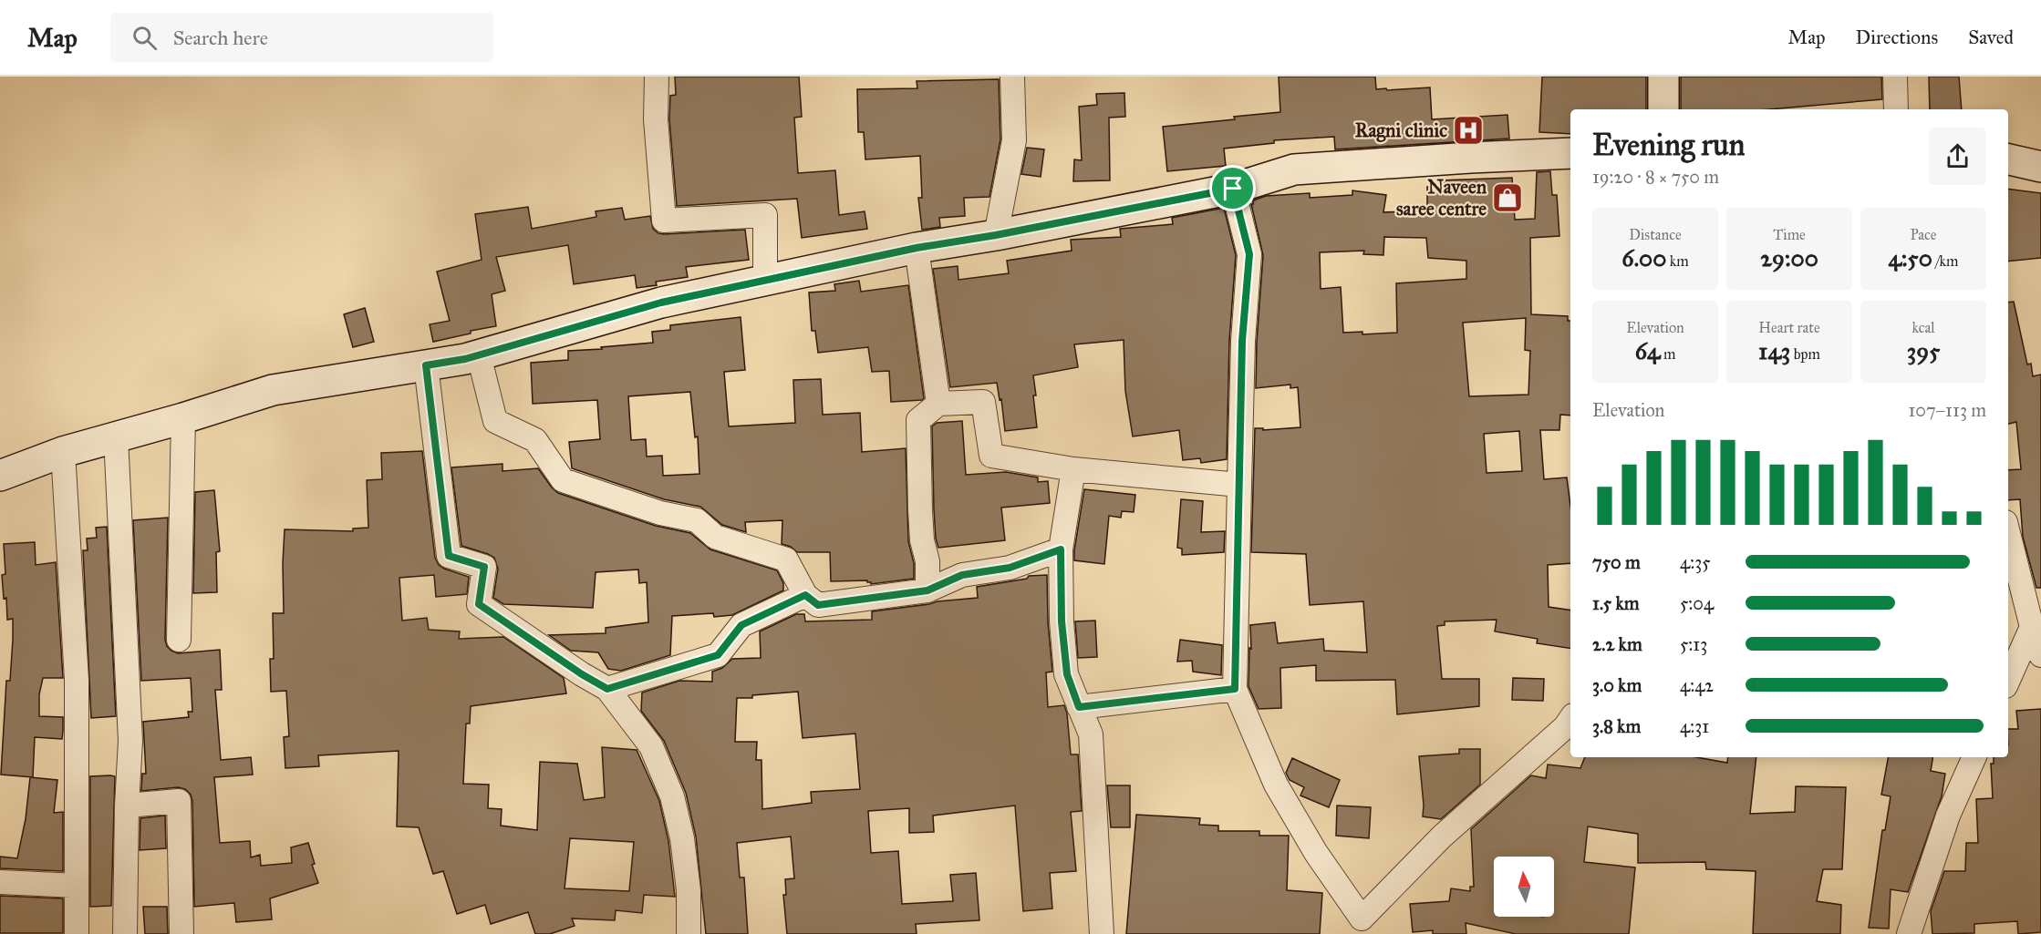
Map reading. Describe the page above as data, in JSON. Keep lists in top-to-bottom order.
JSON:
{
  "places": {
    "hospital": ["Ragni clinic"],
    "shop": ["Naveen saree centre"]
  },
  "north": "top",
  "page": {
    "header": "Map",
    "search": "Search here",
    "nav": ["Map", "Directions", "Saved"],
    "heading": ["Evening run", "19:20 · 8 × 750 m"],
    "stats": [
      ["Distance", "6.00 km"],
      ["Time", "29:00"],
      ["Pace", "4:50 /km"],
      ["Elevation", "64 m"],
      ["Heart rate", "143 bpm"],
      ["kcal", "395"]
    ],
    "chart": ["Elevation", "107–113 m"],
    "list": [
      {
        "name": "750 m",
        "note": "4:35"
      },
      {
        "name": "1.5 km",
        "note": "5:04"
      },
      {
        "name": "2.2 km",
        "note": "5:13"
      },
      {
        "name": "3.0 km",
        "note": "4:42"
      },
      {
        "name": "3.8 km",
        "note": "4:31"
      }
    ]
  }
}
